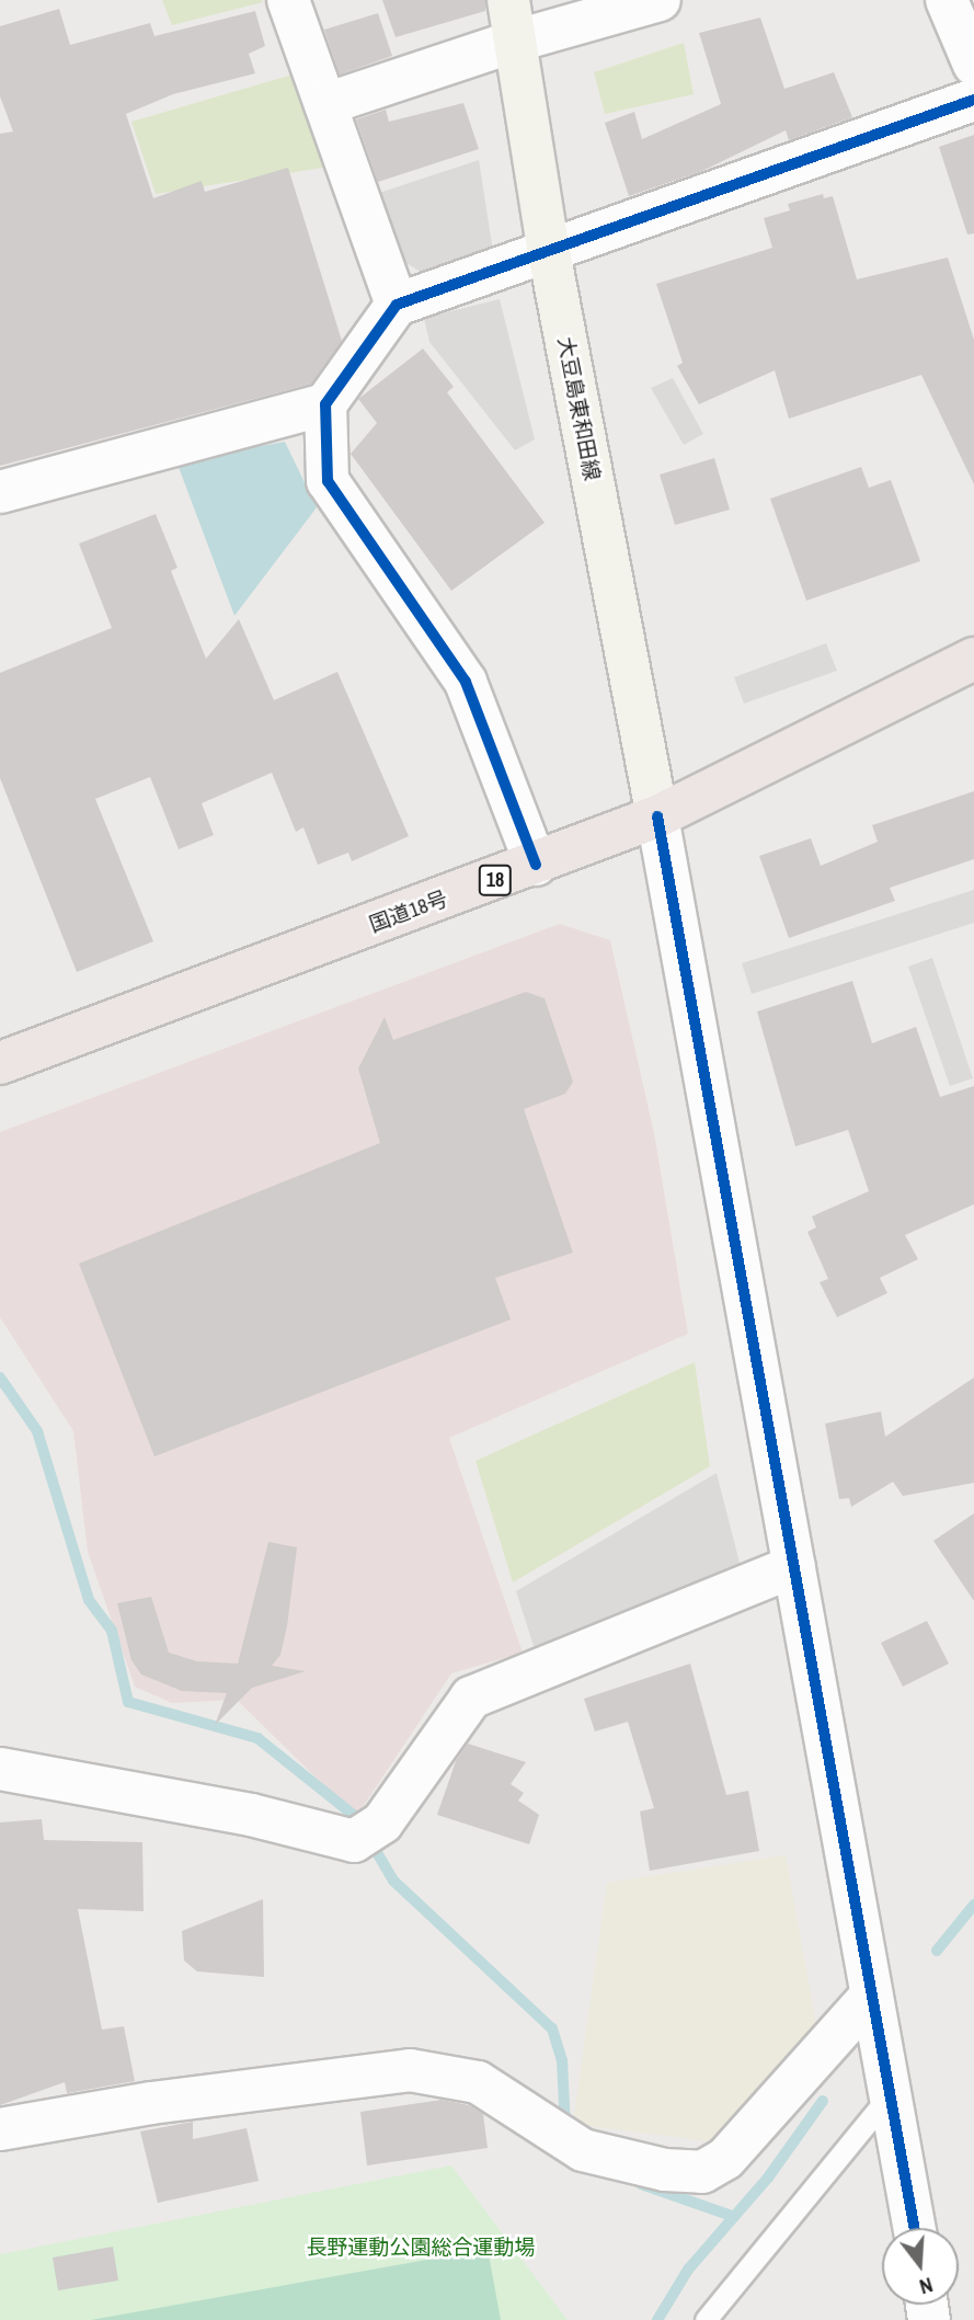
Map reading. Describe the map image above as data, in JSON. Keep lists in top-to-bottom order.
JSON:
{
  "streets": {
    "highway": ["18", "国道18号"],
    "main road": ["大豆島東和田線"]
  },
  "crossings": [
    ["大豆島東和田線", "国道18号"]
  ],
  "parks": ["長野運動公園総合運動場"],
  "north": "bottom"
}
